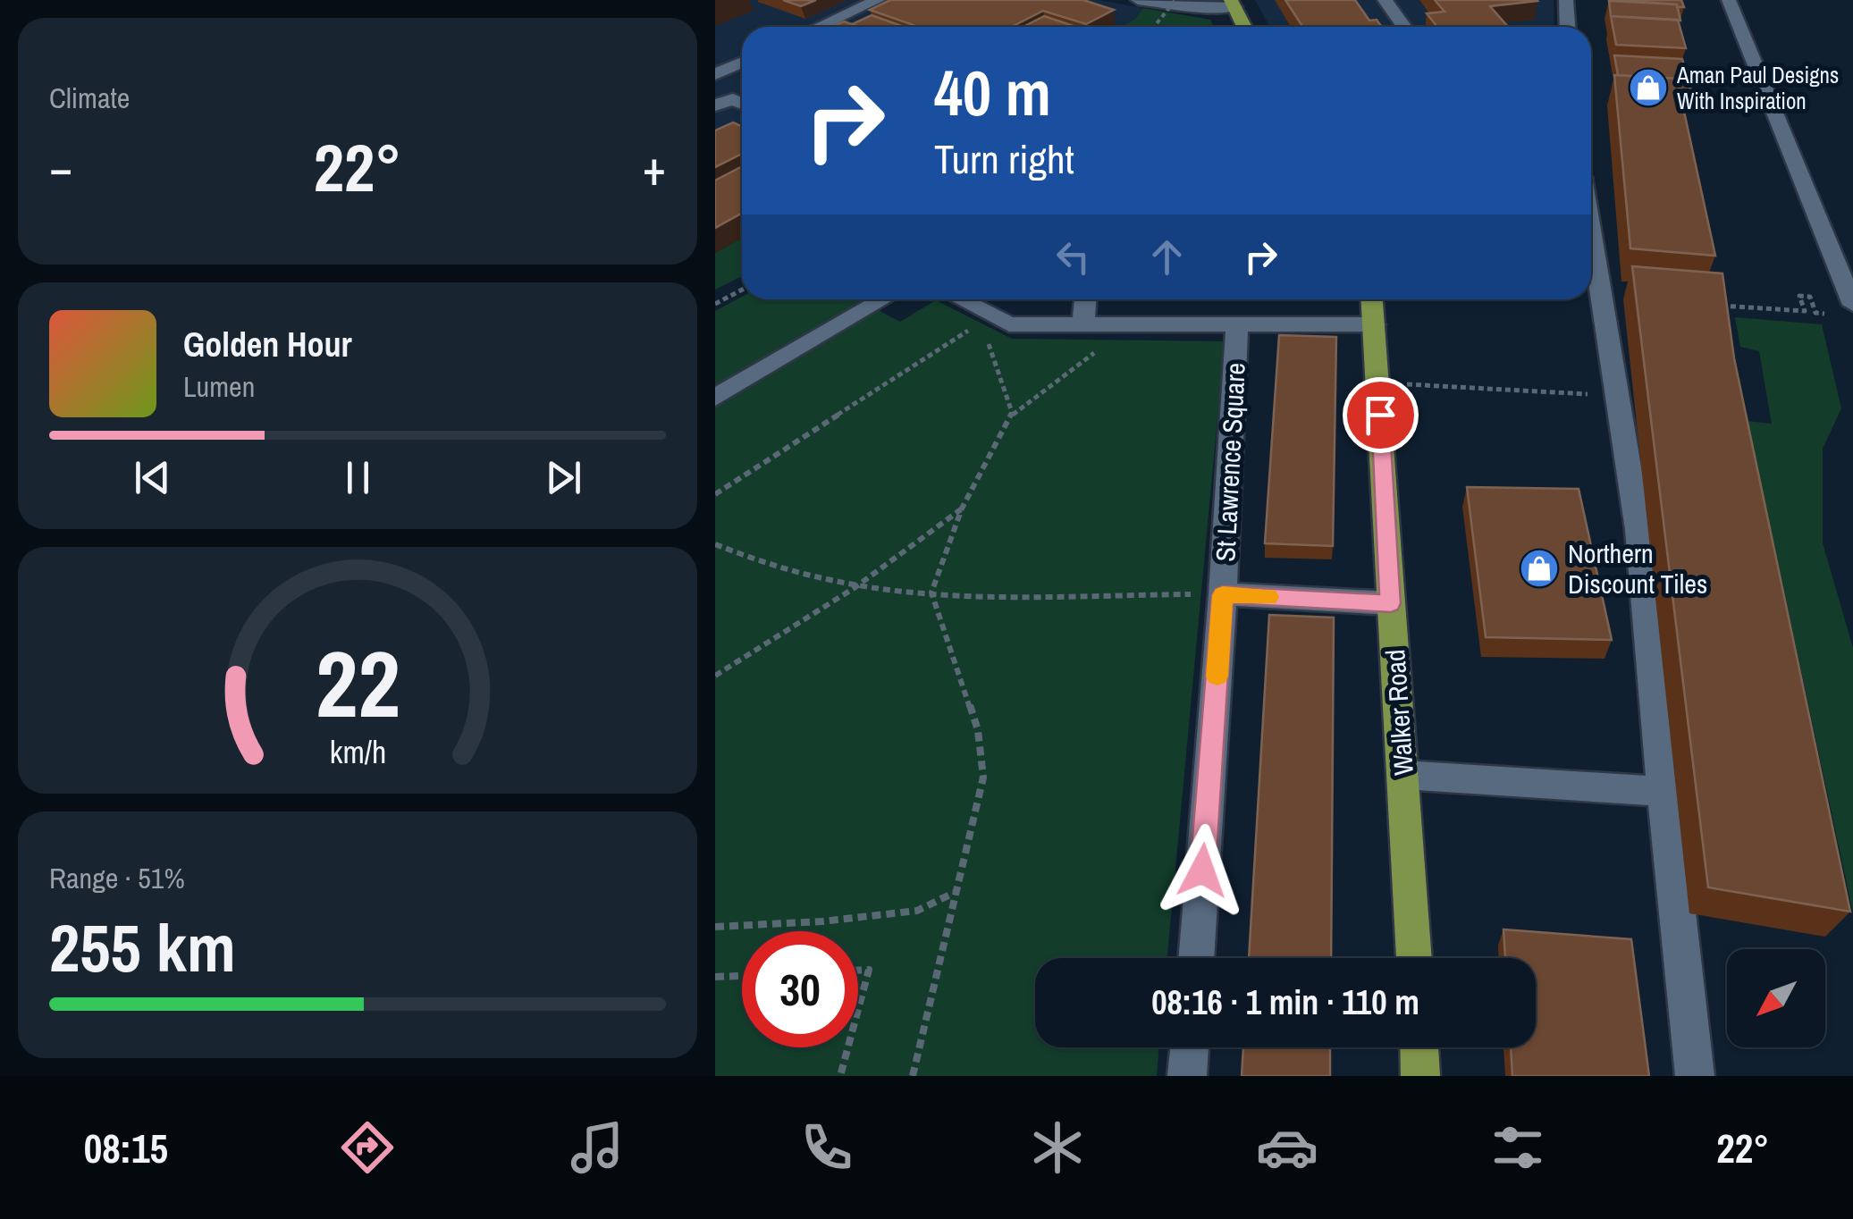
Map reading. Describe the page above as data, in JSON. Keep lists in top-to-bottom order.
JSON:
{
  "streets": {
    "main road": ["Walker Road"],
    "street": ["St Lawrence Square"]
  },
  "places": {
    "shop": ["Aman Paul Designs With Inspiration", "Northern Discount Tiles"]
  },
  "north": "bottom left",
  "page": {
    "tile": [
      "Climate",
      ["Range · 51%", "255 km"]
    ],
    "turn": ["40 m", "Turn right"],
    "heat": ["−", "22°", "+"],
    "song": ["Golden Hour", "Lumen"],
    "limit": "30",
    "trip": "08:16 · 1 min · 110 m",
    "tabs": ["08:15", "22°"],
    "gauge": ["22", "km/h"]
  }
}
